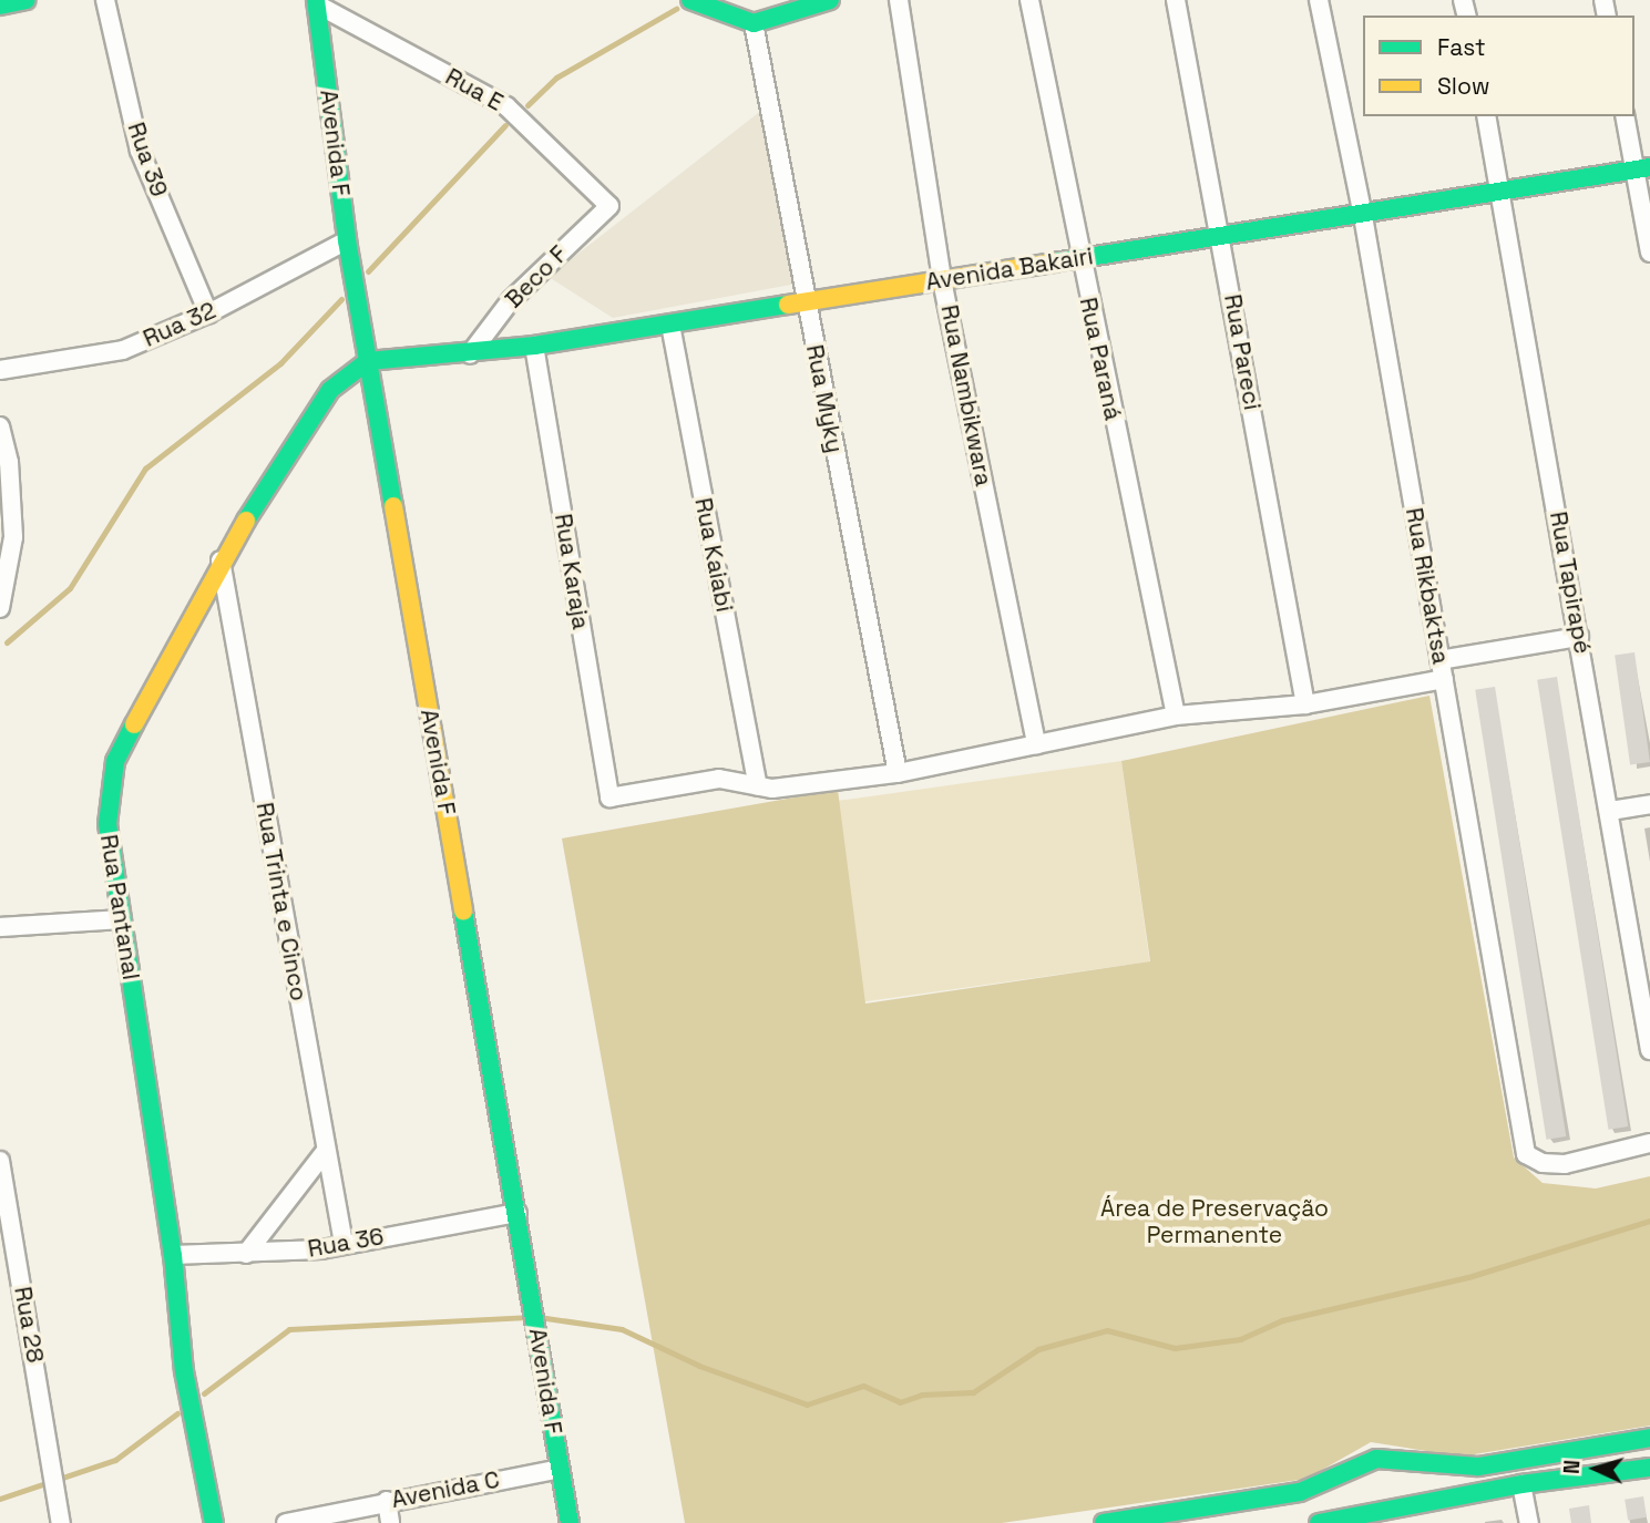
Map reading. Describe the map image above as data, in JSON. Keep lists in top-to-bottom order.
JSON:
{
  "streets": {
    "street": [
      "Rua E",
      "Avenida F",
      "Rua 39",
      "Avenida Bakairi",
      "Beco F",
      "Rua 32",
      "Rua Pareci",
      "Rua Paraná",
      "Rua Nambikwara",
      "Rua Myky",
      "Rua Kaiabi",
      "Rua Karaja",
      "Rua Tapirapé",
      "Rua Rikbaktsa",
      "Rua Trinta e Cinco",
      "Rua Pantanal",
      "Rua 36",
      "Rua 28",
      "Avenida C"
    ]
  },
  "crossings": [
    ["Rua E", "Avenida F"],
    ["Rua E", "Beco F"],
    ["Avenida F", "Avenida Bakairi"],
    ["Avenida F", "Rua 32"],
    ["Avenida F", "Rua Pantanal"],
    ["Avenida F", "Rua 36"],
    ["Avenida F", "Avenida C"],
    ["Rua 39", "Rua 32"],
    ["Avenida Bakairi", "Beco F"],
    ["Avenida Bakairi", "Rua Pareci"],
    ["Avenida Bakairi", "Rua Paraná"],
    ["Avenida Bakairi", "Rua Nambikwara"],
    ["Avenida Bakairi", "Rua Myky"],
    ["Avenida Bakairi", "Rua Kaiabi"],
    ["Avenida Bakairi", "Rua Karaja"],
    ["Avenida Bakairi", "Rua Tapirapé"],
    ["Avenida Bakairi", "Rua Rikbaktsa"],
    ["Avenida Bakairi", "Rua Pantanal"],
    ["Rua Kaiabi", "Rua Karaja"],
    ["Rua Trinta e Cinco", "Rua Pantanal"],
    ["Rua Trinta e Cinco", "Rua 36"],
    ["Rua Pantanal", "Rua 36"]
  ],
  "parks": ["Área de Preservação Permanente"],
  "legend": ["Fast", "Slow"],
  "north": "left"
}
